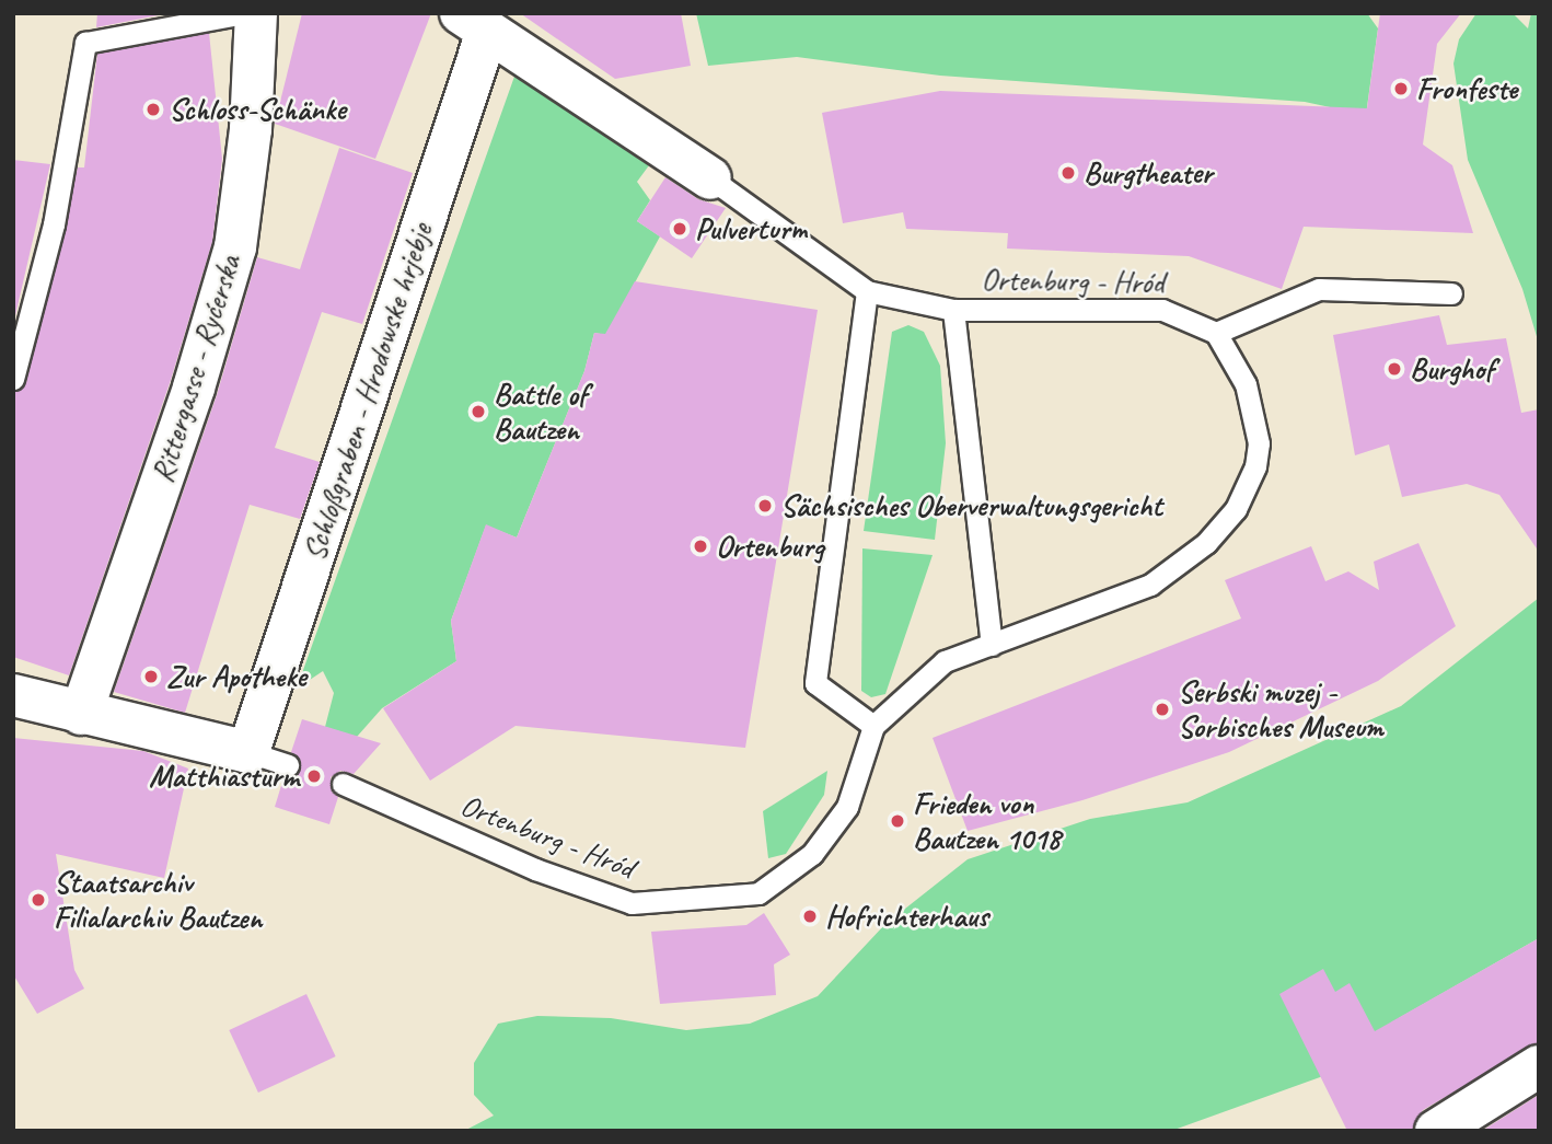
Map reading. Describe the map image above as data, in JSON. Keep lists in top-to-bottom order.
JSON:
{
  "streets": {
    "street": ["Rittergasse - Ryćerska", "Schloßgraben - Hrodowske hrjebje"],
    "lane": ["Ortenburg - Hród"]
  },
  "places": [
    "Fronfeste",
    "Schloss-Schänke",
    "Burgtheater",
    "Pulverturm",
    "Burghof",
    "Battle of Bautzen",
    "Sächsisches Oberverwaltungsgericht",
    "Ortenburg",
    "Zur Apotheke",
    "Serbski muzej - Sorbisches Museum",
    "Matthiasturm",
    "Frieden von Bautzen 1018",
    "Staatsarchiv Filialarchiv Bautzen",
    "Hofrichterhaus"
  ]
}
